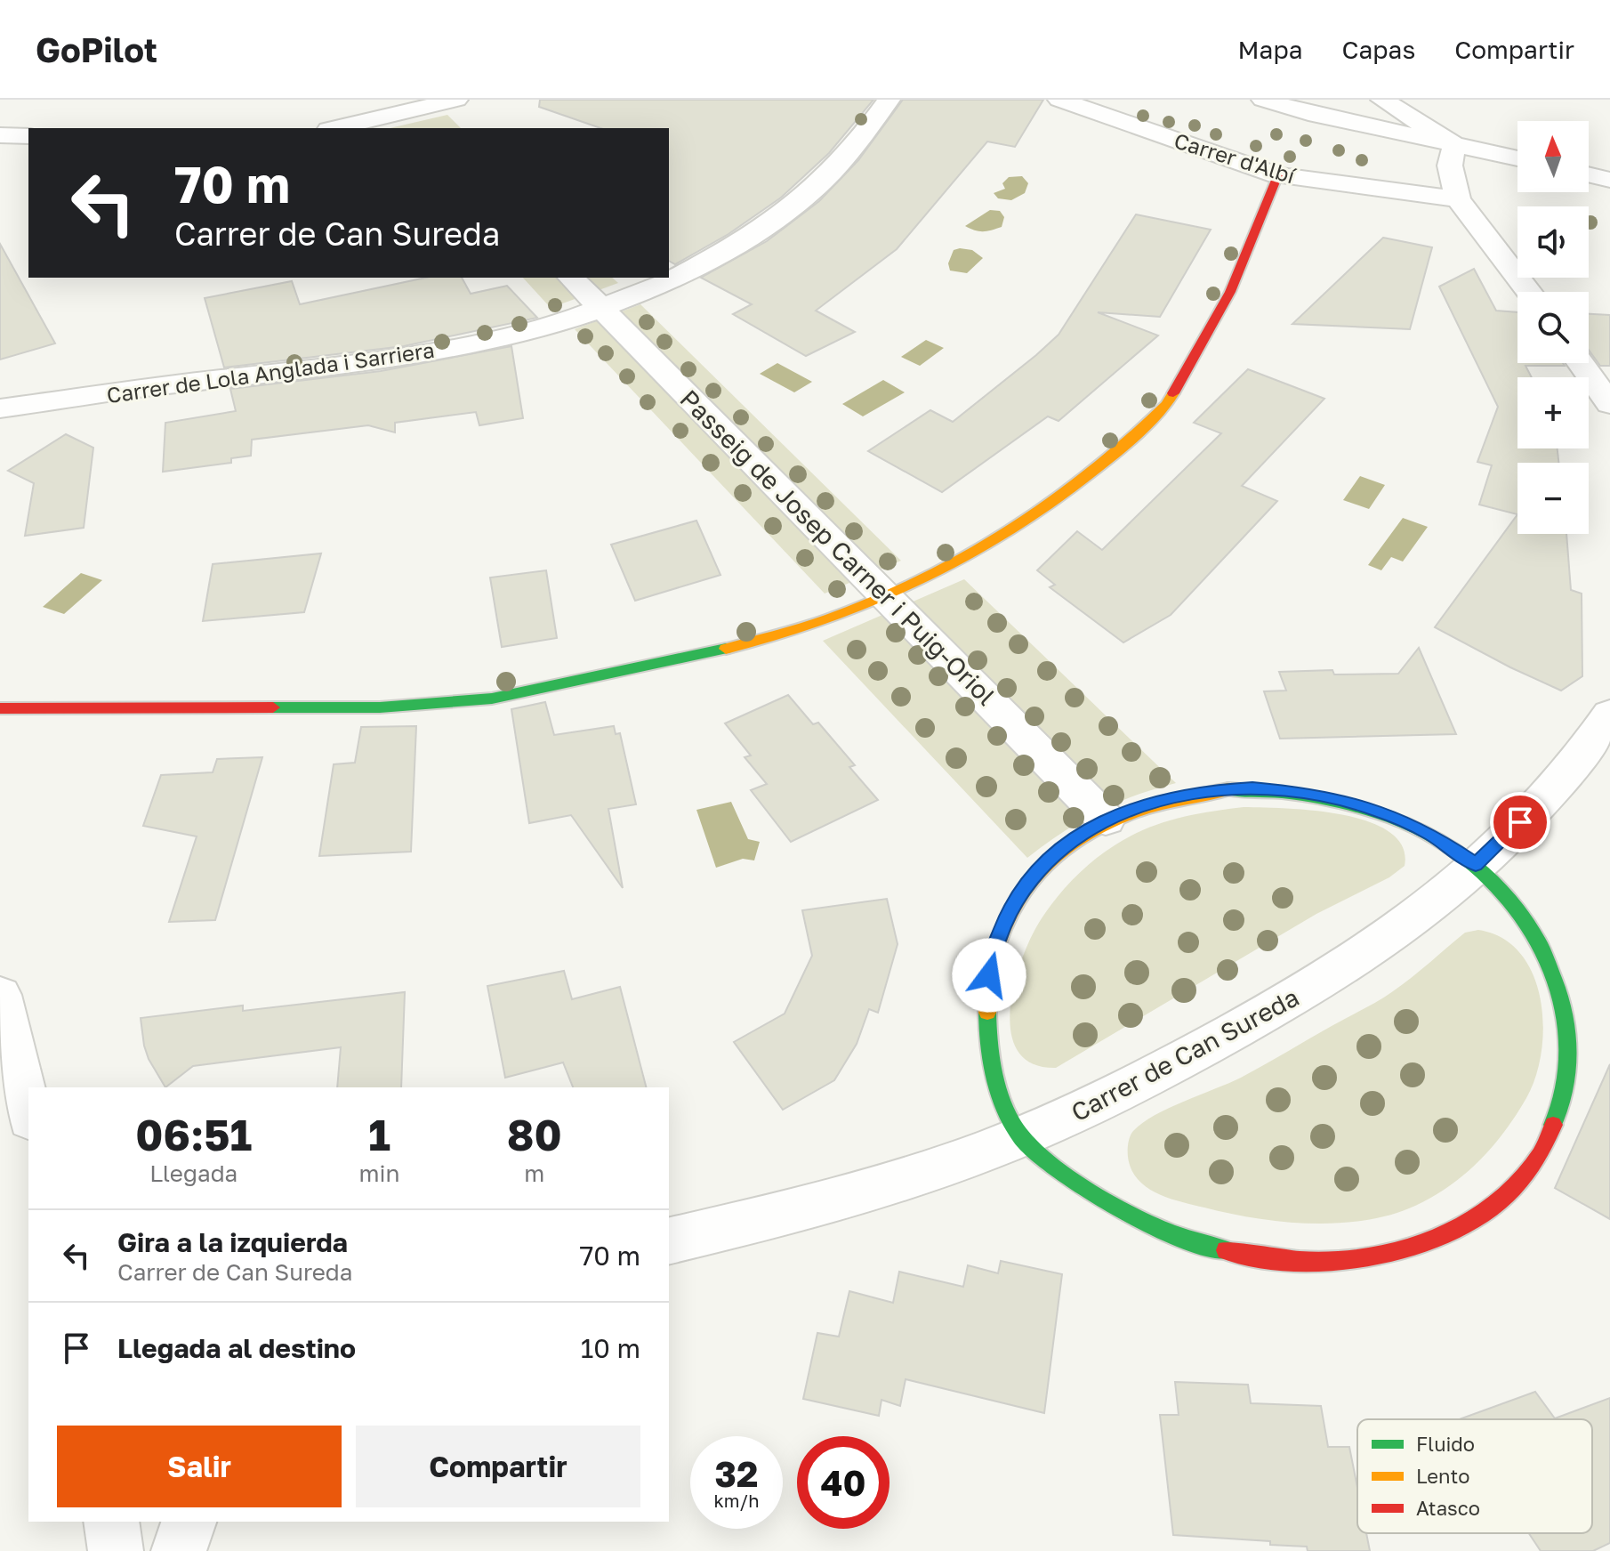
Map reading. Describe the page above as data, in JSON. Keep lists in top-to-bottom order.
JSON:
{
  "streets": {
    "street": [
      "Carrer d'Albí",
      "Carrer de Lola Anglada i Sarriera",
      "Passeig de Josep Carner i Puig-Oriol",
      "Carrer de Can Sureda"
    ]
  },
  "crossings": [
    ["Carrer de Lola Anglada i Sarriera", "Passeig de Josep Carner i Puig-Oriol"]
  ],
  "legend": ["Fluido", "Lento", "Atasco"],
  "north": "top",
  "page": {
    "header": "GoPilot",
    "nav": ["Mapa", "Capas", "Compartir"],
    "map_buttons": ["+", "−"],
    "turn": ["70 m", "Carrer de Can Sureda"],
    "eta": [
      "06:51",
      "Llegada",
      "1",
      "min",
      "80",
      "m"
    ],
    "list": [
      {
        "name": "Gira a la izquierda",
        "note": "Carrer de Can Sureda",
        "value": "70 m"
      },
      {
        "name": "Llegada al destino",
        "value": "10 m"
      }
    ],
    "buttons": ["Salir", "Compartir"],
    "speed": "32 km/h",
    "limit": "40"
  }
}
